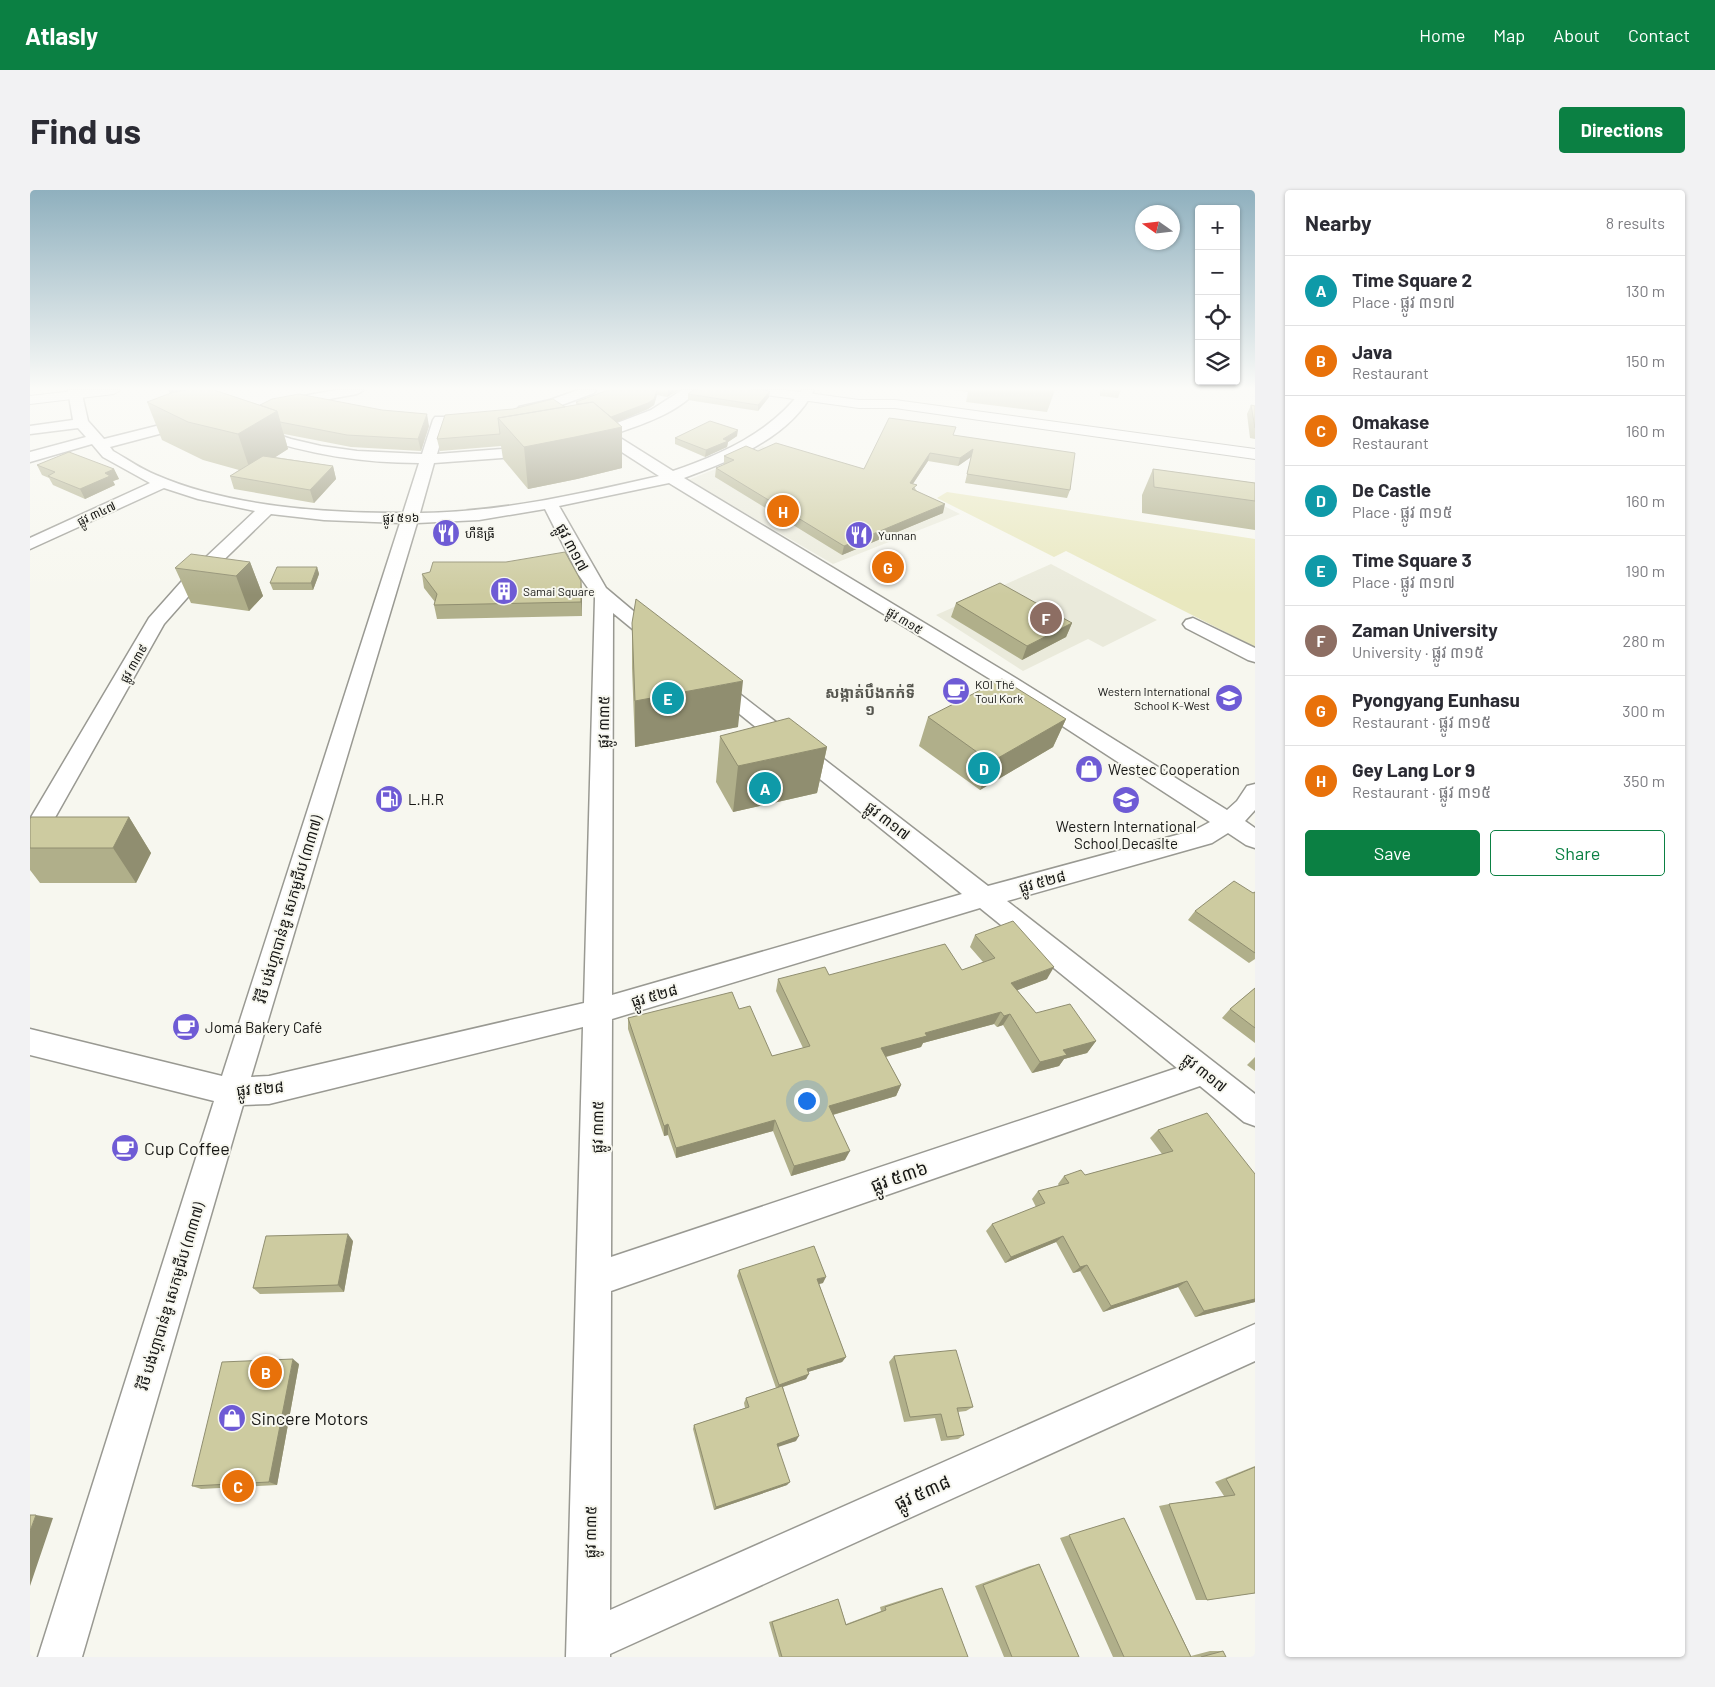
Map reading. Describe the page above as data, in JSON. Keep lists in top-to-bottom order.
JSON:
{
  "streets": {
    "street": [
      "ផ្លូវ ៣៤៧",
      "ផ្លូវ ៥១៦",
      "ផ្លូវ ៣១៧",
      "ផ្លូវ ៣១៥",
      "ផ្លូវ ៣៣៩",
      "ផ្លូវ ៣៣៥",
      "ផ្លូវ ៥២៨",
      "វិថី បង់ហ្គាបាន់ឌូ សេកមូជីប (៣៣៧)",
      "ផ្លូវ ៥៣៦",
      "ផ្លូវ ៥៣៨"
    ]
  },
  "crossings": [
    ["ផ្លូវ ៣៤៧", "ផ្លូវ ៥១៦"],
    ["ផ្លូវ ៥១៦", "ផ្លូវ ៣១៧"],
    ["ផ្លូវ ៥១៦", "ផ្លូវ ៣១៥"],
    ["ផ្លូវ ៥១៦", "ផ្លូវ ៣៣៩"],
    ["ផ្លូវ ៥១៦", "វិថី បង់ហ្គាបាន់ឌូ សេកមូជីប (៣៣៧)"],
    ["ផ្លូវ ៣១៧", "ផ្លូវ ៣៣៥"],
    ["ផ្លូវ ៣១៧", "ផ្លូវ ៥២៨"],
    ["ផ្លូវ ៣១៧", "ផ្លូវ ៥៣៦"],
    ["ផ្លូវ ៣១៥", "ផ្លូវ ៥២៨"],
    ["ផ្លូវ ៣៣៥", "ផ្លូវ ៥២៨"],
    ["ផ្លូវ ៣៣៥", "ផ្លូវ ៥៣៦"],
    ["ផ្លូវ ៣៣៥", "ផ្លូវ ៥៣៨"],
    ["ផ្លូវ ៥២៨", "វិថី បង់ហ្គាបាន់ឌូ សេកមូជីប (៣៣៧)"]
  ],
  "districts": ["សង្កាត់បឹងកក់ទី ១"],
  "places": {
    "restaurant": ["ហឺនីធ្រី", "Yunnan"],
    "building": ["Samai Square"],
    "cafe": ["KOI Thé Toul Kork", "Joma Bakery Café", "Cup Coffee"],
    "school or university": ["Western International School K-West", "Western International School Decaslte"],
    "shop": ["Westec Cooperation", "Sincere Motors"],
    "fuel station": ["L.H.R"]
  },
  "north": "left",
  "page": {
    "header": "Atlasly",
    "nav": [
      "Home",
      "Map",
      "About",
      "Contact"
    ],
    "buttons": [
      "Directions",
      ["Save", "Share"]
    ],
    "title": "Find us",
    "heading": ["Nearby", "8 results"],
    "map_buttons": ["+", "−"],
    "list": [
      {
        "mark": "A",
        "name": "Time Square 2",
        "note": "Place · ផ្លូវ ៣១៧",
        "value": "130 m"
      },
      {
        "mark": "B",
        "name": "Java",
        "note": "Restaurant",
        "value": "150 m"
      },
      {
        "mark": "C",
        "name": "Omakase",
        "note": "Restaurant",
        "value": "160 m"
      },
      {
        "mark": "D",
        "name": "De Castle",
        "note": "Place · ផ្លូវ ៣១៥",
        "value": "160 m"
      },
      {
        "mark": "E",
        "name": "Time Square 3",
        "note": "Place · ផ្លូវ ៣១៧",
        "value": "190 m"
      },
      {
        "mark": "F",
        "name": "Zaman University",
        "note": "University · ផ្លូវ ៣១៥",
        "value": "280 m"
      },
      {
        "mark": "G",
        "name": "Pyongyang Eunhasu",
        "note": "Restaurant · ផ្លូវ ៣១៥",
        "value": "300 m"
      },
      {
        "mark": "H",
        "name": "Gey Lang Lor 9",
        "note": "Restaurant · ផ្លូវ ៣១៥",
        "value": "350 m"
      }
    ],
    "pins": [
      "H",
      "G",
      "F",
      "E",
      "D",
      "A",
      "B",
      "C"
    ]
  }
}
